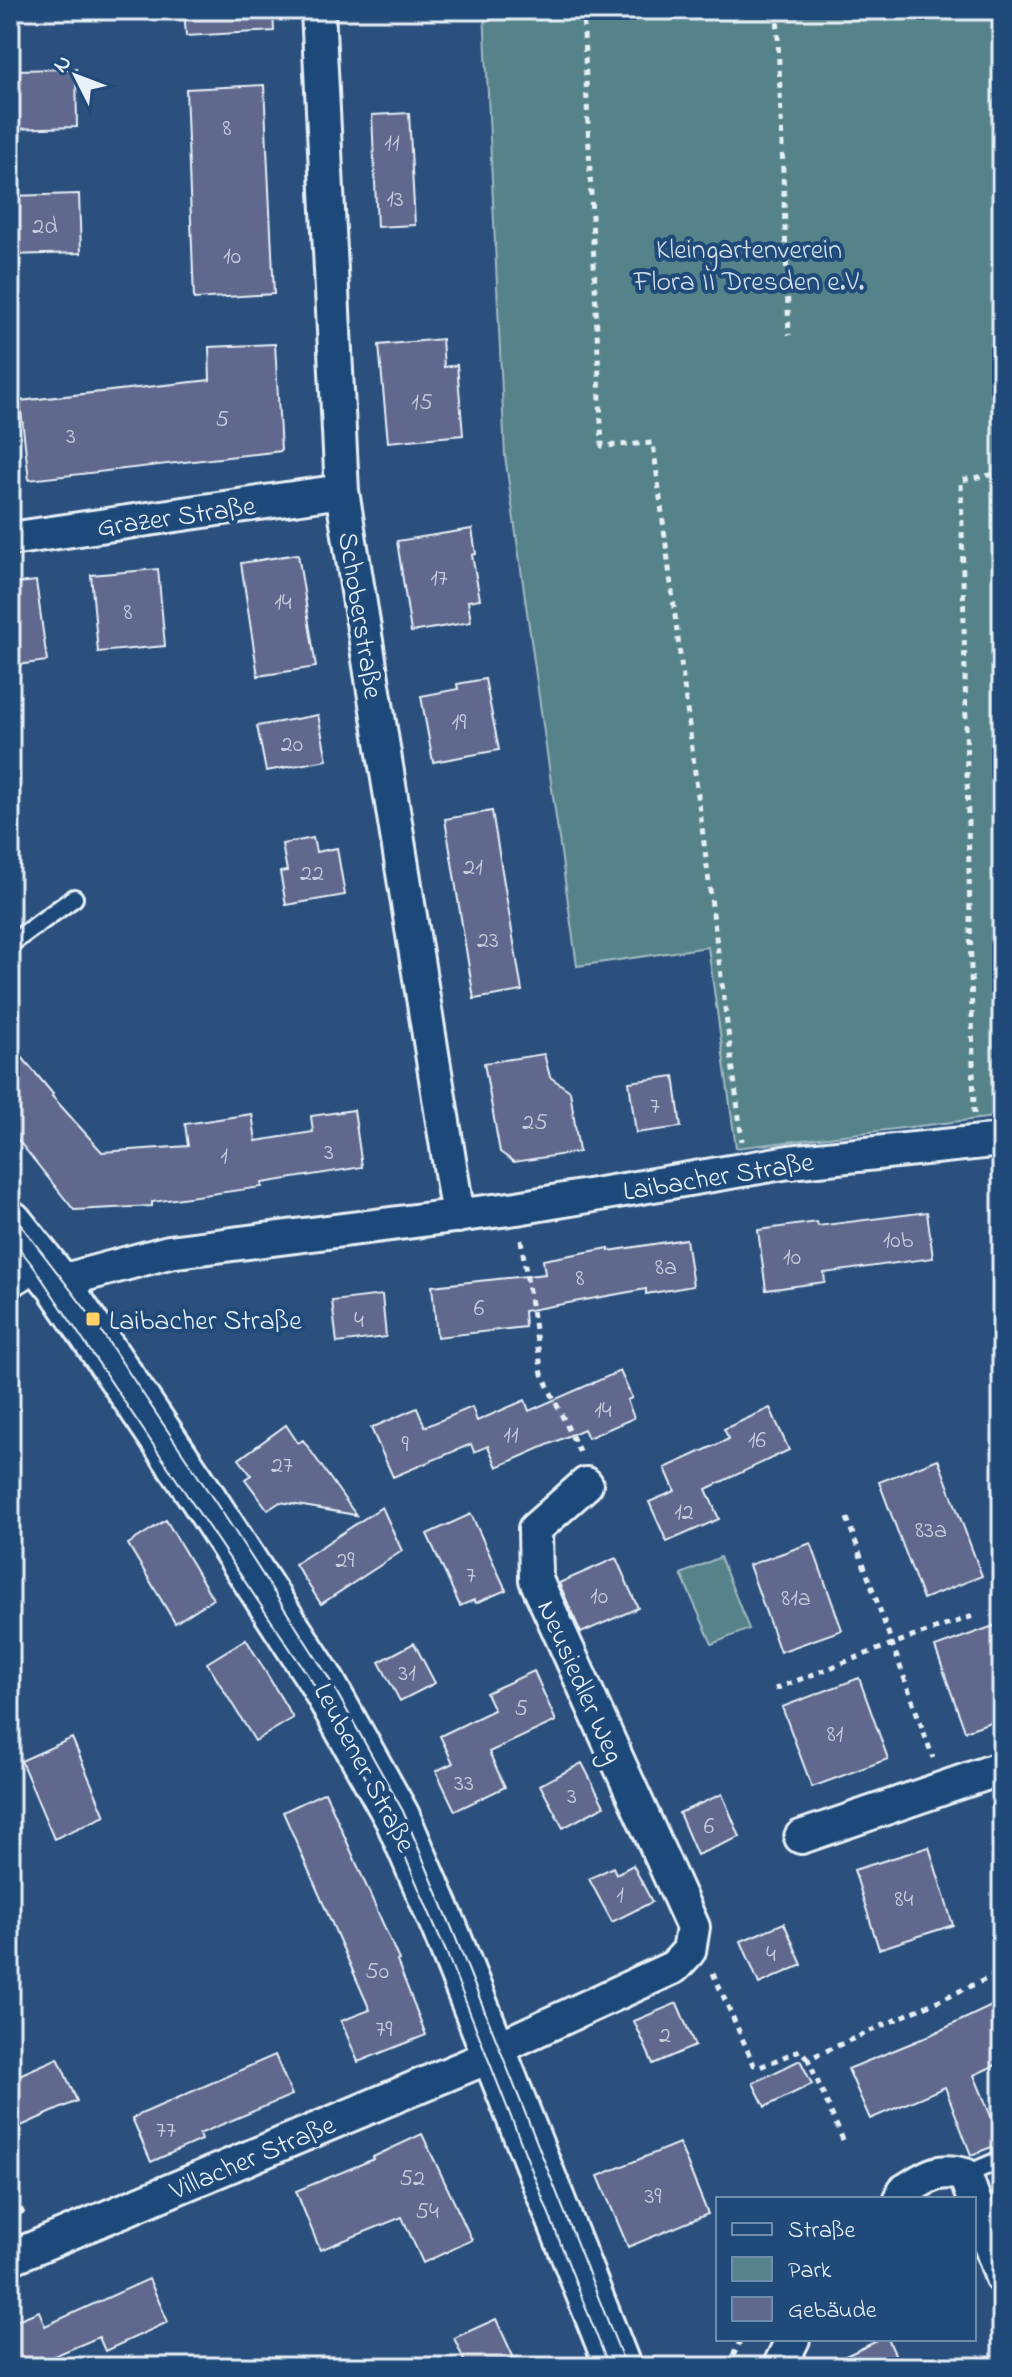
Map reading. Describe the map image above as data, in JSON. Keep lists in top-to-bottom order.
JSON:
{
  "streets": {
    "street": [
      "Grazer Straße",
      "Schoberstraße",
      "Laibacher Straße",
      "Neusiedler Weg",
      "Leubener Straße",
      "Villacher Straße"
    ]
  },
  "crossings": [
    ["Grazer Straße", "Schoberstraße"],
    ["Schoberstraße", "Laibacher Straße"],
    ["Laibacher Straße", "Leubener Straße"],
    ["Leubener Straße", "Villacher Straße"]
  ],
  "parks": ["Kleingartenverein Flora II Dresden e.V."],
  "places": {
    "transit": ["Laibacher Straße"]
  },
  "house_numbers": [
    "8",
    "11",
    "13",
    "2d",
    "10",
    "15",
    "5",
    "3",
    "17",
    "14",
    "8",
    "19",
    "20",
    "21",
    "22",
    "23",
    "7",
    "25",
    "3",
    "1",
    "10b",
    "10",
    "8a",
    "8",
    "6",
    "4",
    "14",
    "11",
    "16",
    "9",
    "27",
    "12",
    "83a",
    "29",
    "7",
    "10",
    "81a",
    "31",
    "5",
    "81",
    "33",
    "3",
    "6",
    "1",
    "84",
    "4",
    "50",
    "79",
    "2",
    "77",
    "52",
    "39",
    "54"
  ],
  "legend": ["Straße", "Park", "Gebäude"],
  "north": "top left"
}
